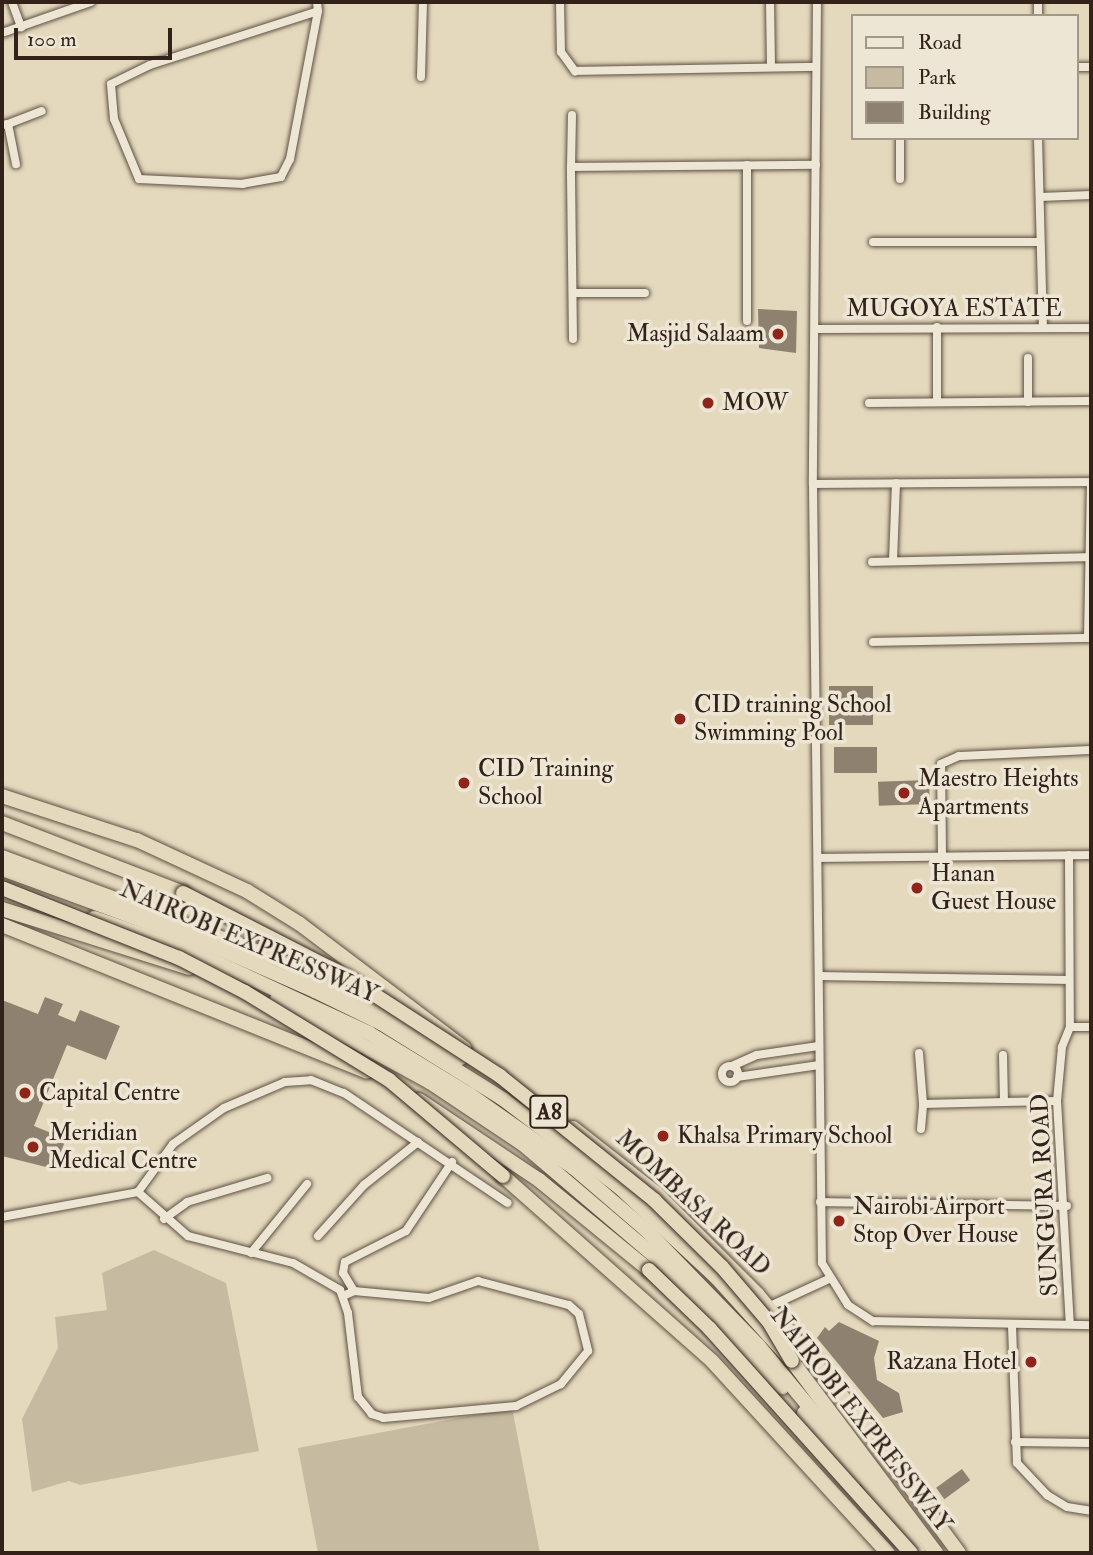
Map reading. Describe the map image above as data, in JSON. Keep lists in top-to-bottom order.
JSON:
{
  "streets": {
    "highway": ["NAIROBI EXPRESSWAY", "A8", "MOMBASA ROAD"],
    "street": ["MUGOYA ESTATE", "SUNGURA ROAD"]
  },
  "places": [
    "Masjid Salaam",
    "MOW",
    "CID training School Swimming Pool",
    "CID Training School",
    "Maestro Heights Apartments",
    "Hanan Guest House",
    "Capital Centre",
    "Khalsa Primary School",
    "Meridian Medical Centre",
    "Nairobi Airport Stop Over House",
    "Razana Hotel"
  ],
  "legend": ["Road", "Park", "Building"],
  "scale_bar": "100 m"
}
